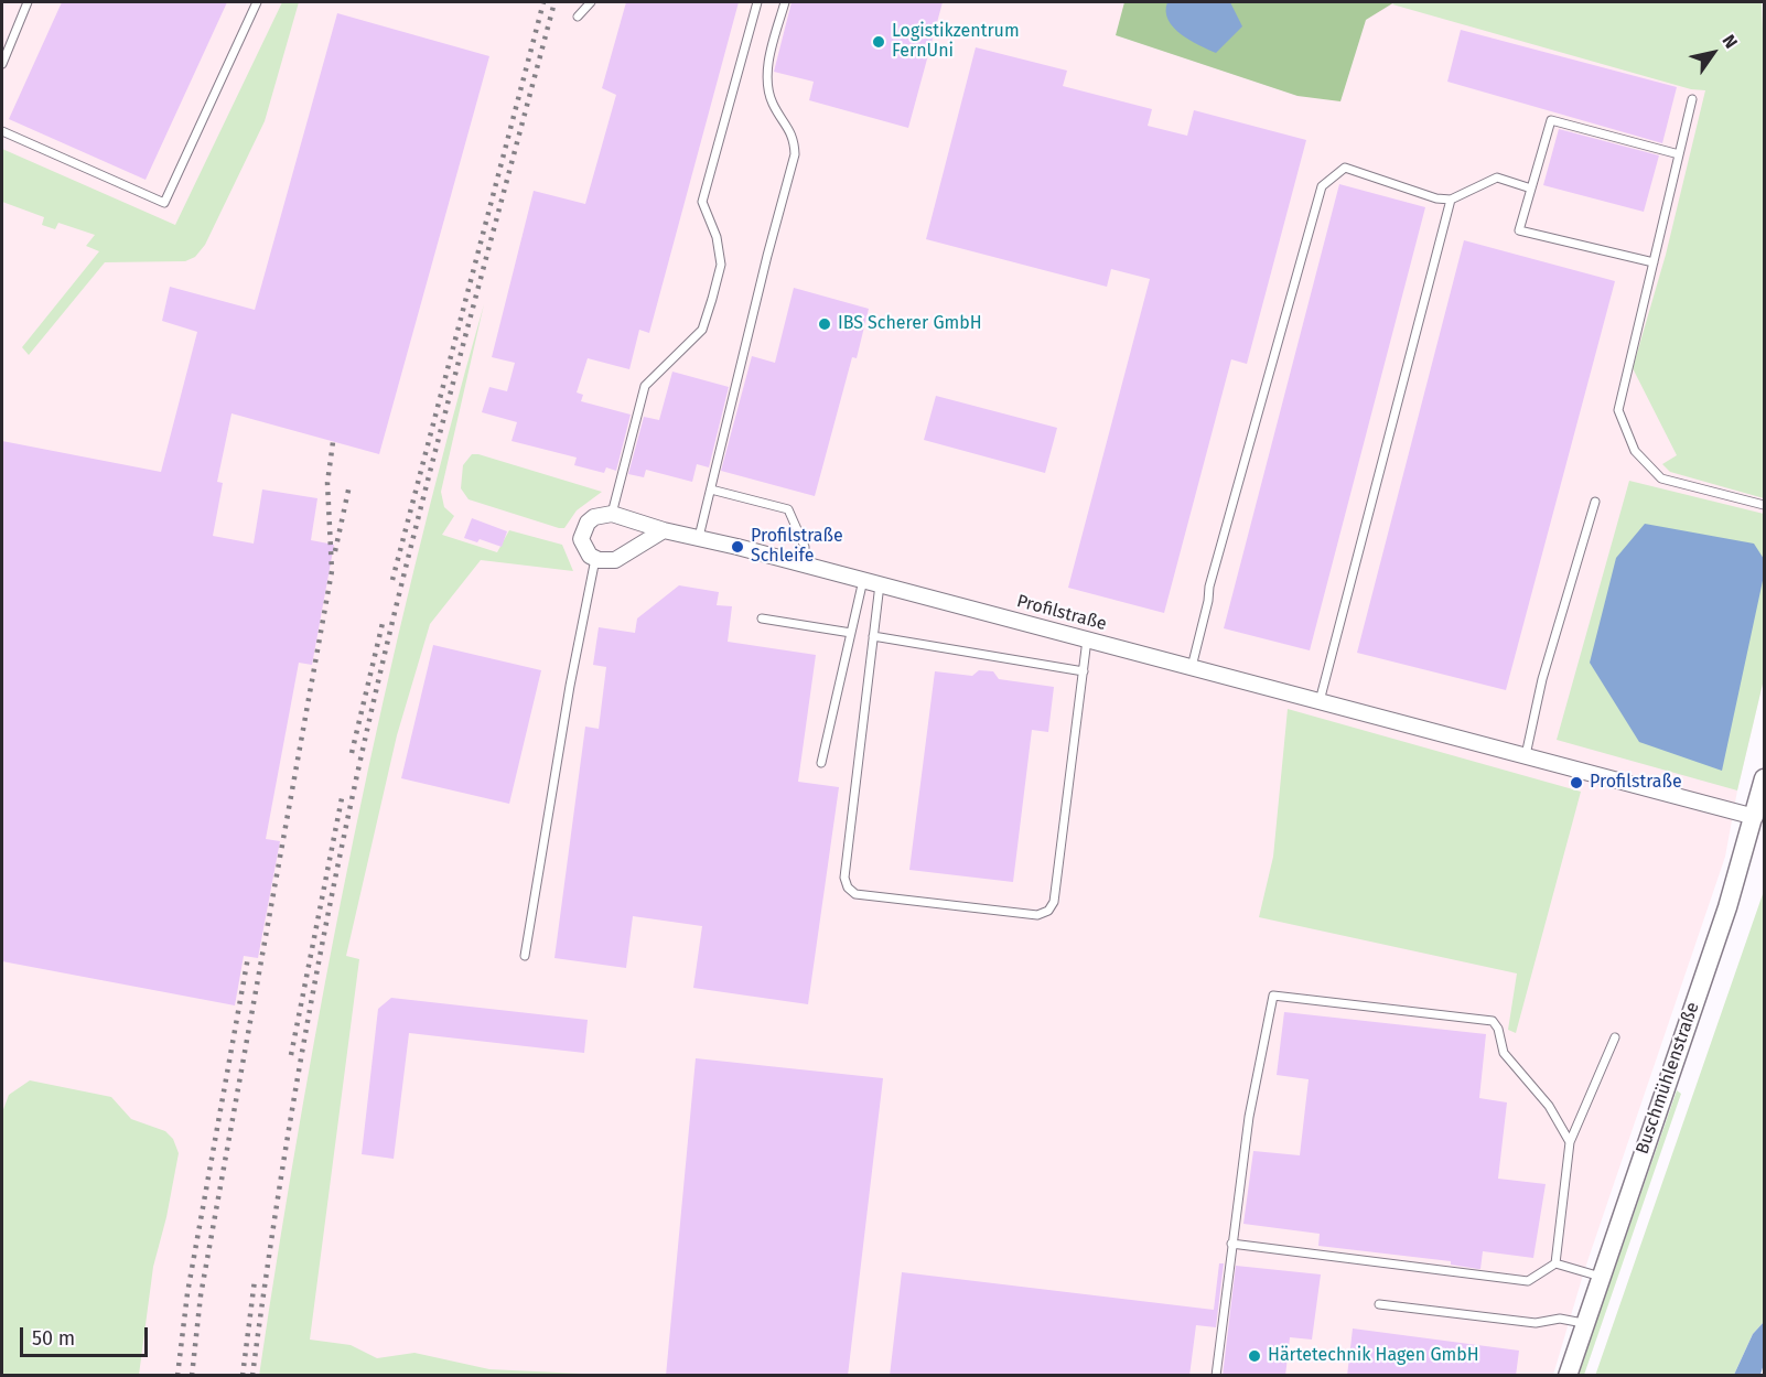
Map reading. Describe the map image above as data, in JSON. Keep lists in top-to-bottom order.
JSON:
{
  "streets": {
    "street": ["Profilstraße", "Buschmühlenstraße"]
  },
  "crossings": [
    ["Profilstraße", "Buschmühlenstraße"]
  ],
  "places": [
    "Logistikzentrum FernUni",
    "IBS Scherer GmbH",
    "Profilstraße Schleife",
    "Profilstraße",
    "Härtetechnik Hagen GmbH"
  ],
  "scale_bar": "50 m",
  "north": "top right"
}
